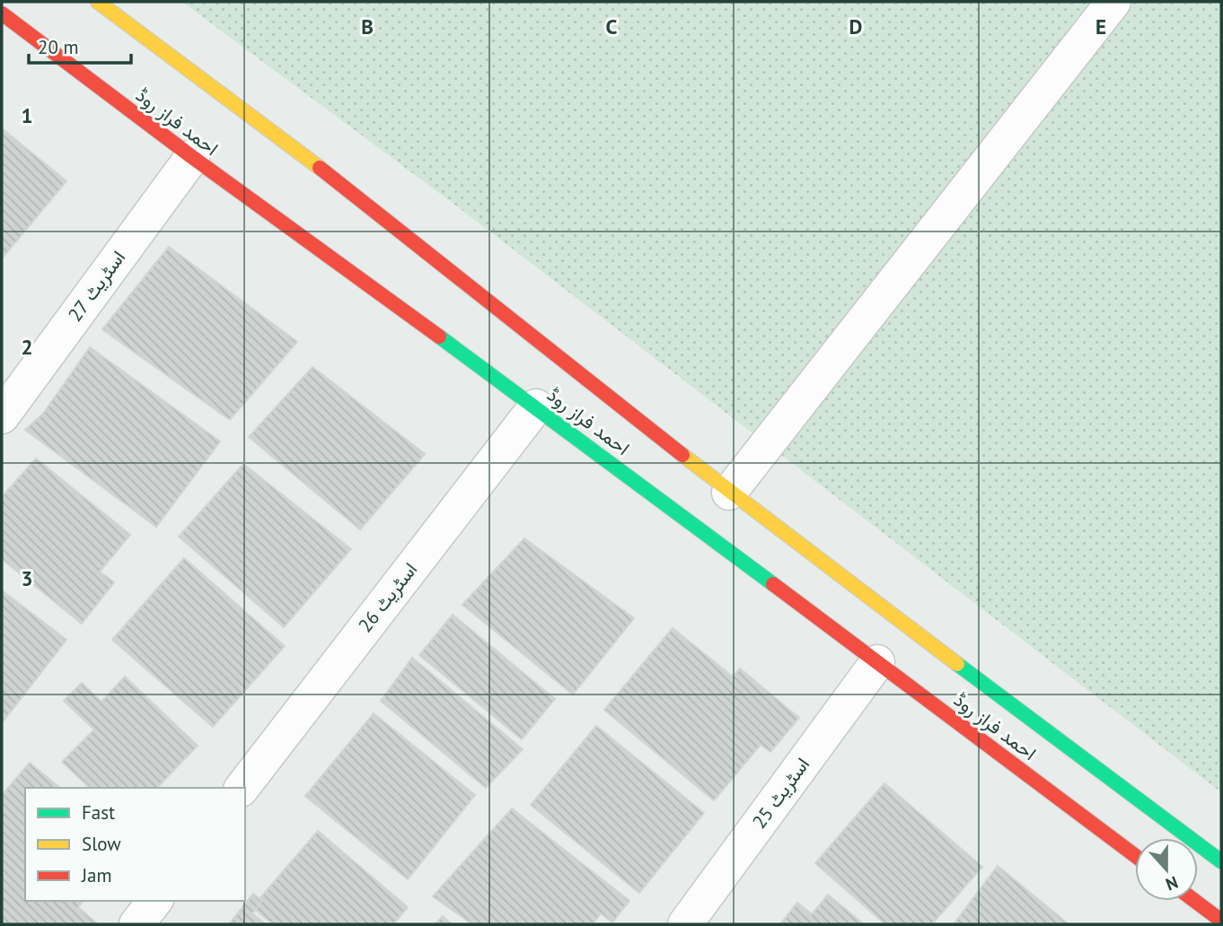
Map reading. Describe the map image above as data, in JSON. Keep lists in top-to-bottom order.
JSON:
{
  "streets": {
    "main road": ["احمد فراز روڈ"],
    "street": ["اسٹریٹ 27", "اسٹریٹ 26", "اسٹریٹ 25"]
  },
  "crossings": [
    ["احمد فراز روڈ", "اسٹریٹ 27"],
    ["احمد فراز روڈ", "اسٹریٹ 26"],
    ["احمد فراز روڈ", "اسٹریٹ 25"]
  ],
  "legend": ["Fast", "Slow", "Jam"],
  "scale_bar": "20 m",
  "north": "bottom",
  "grid": {
    "columns": [
      "B",
      "C",
      "D",
      "E"
    ],
    "rows": ["1", "2", "3"]
  }
}
